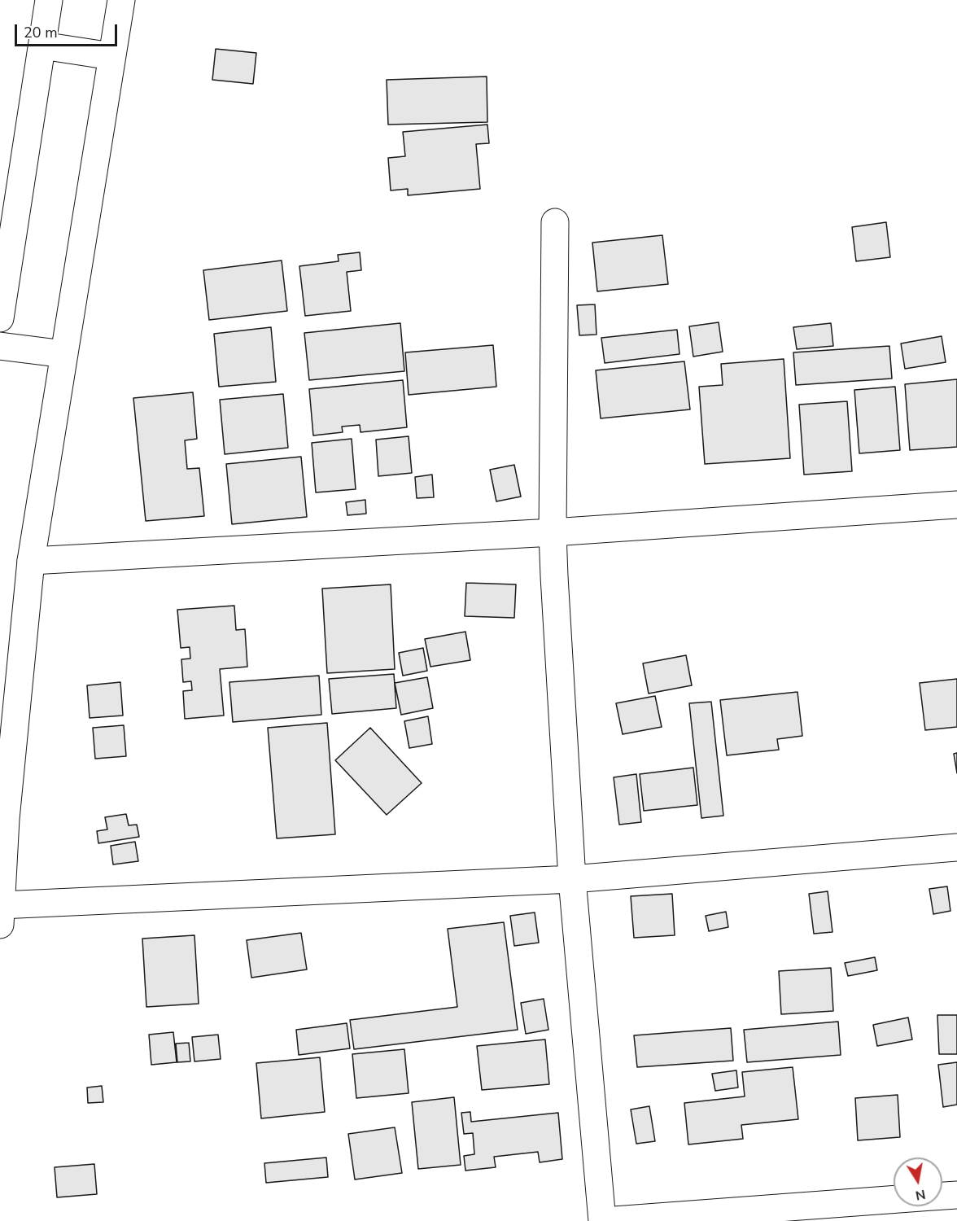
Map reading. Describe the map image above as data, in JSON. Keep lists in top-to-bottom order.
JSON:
{
  "scale_bar": "20 m",
  "north": "bottom"
}
